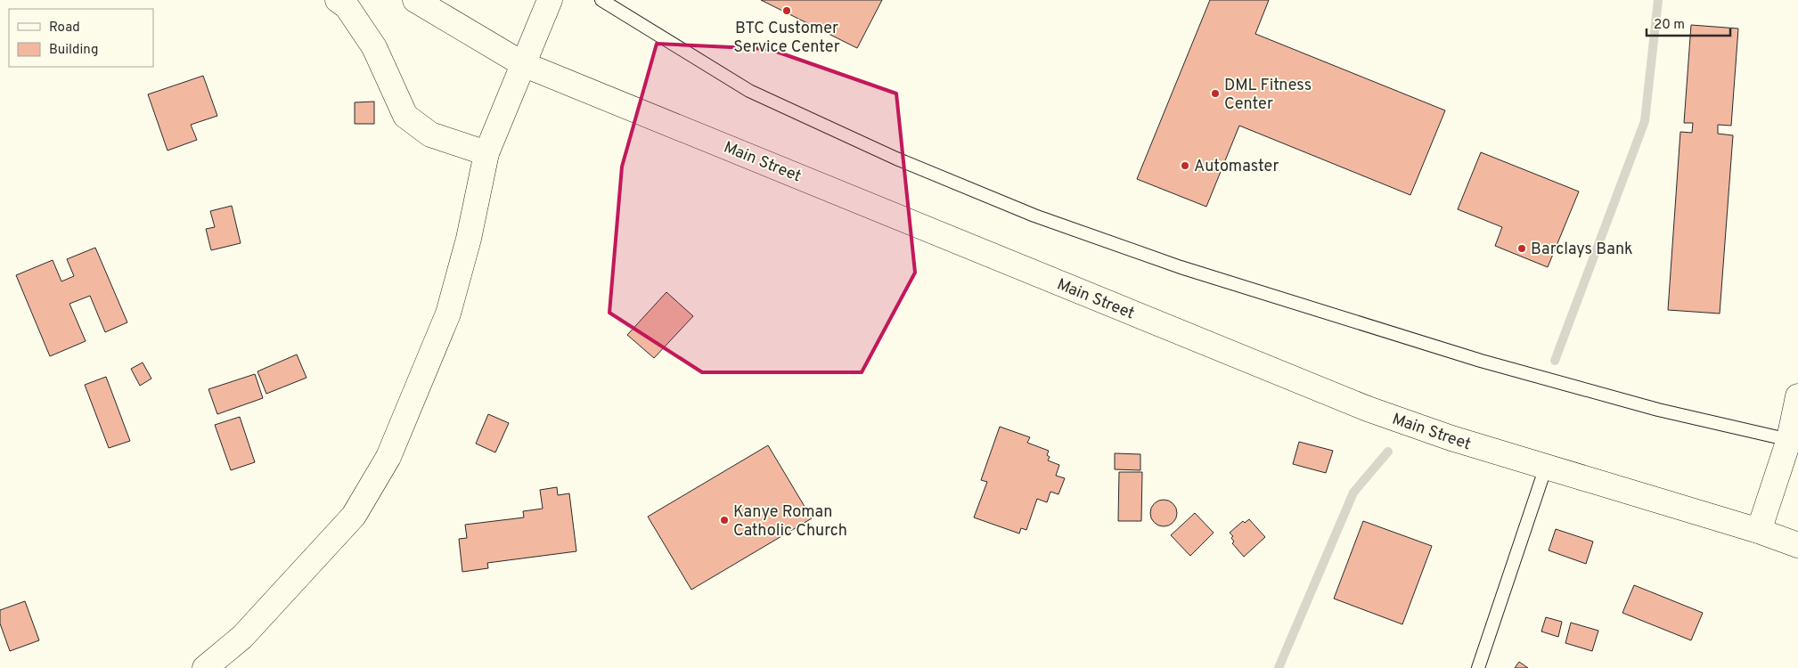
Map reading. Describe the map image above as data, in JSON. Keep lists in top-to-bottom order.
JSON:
{
  "streets": {
    "main road": ["Main Street"]
  },
  "places": [
    "BTC Customer Service Center",
    "DML Fitness Center",
    "Automaster",
    "Barclays Bank",
    "Kanye Roman Catholic Church"
  ],
  "legend": ["Road", "Building"],
  "scale_bar": "20 m"
}
